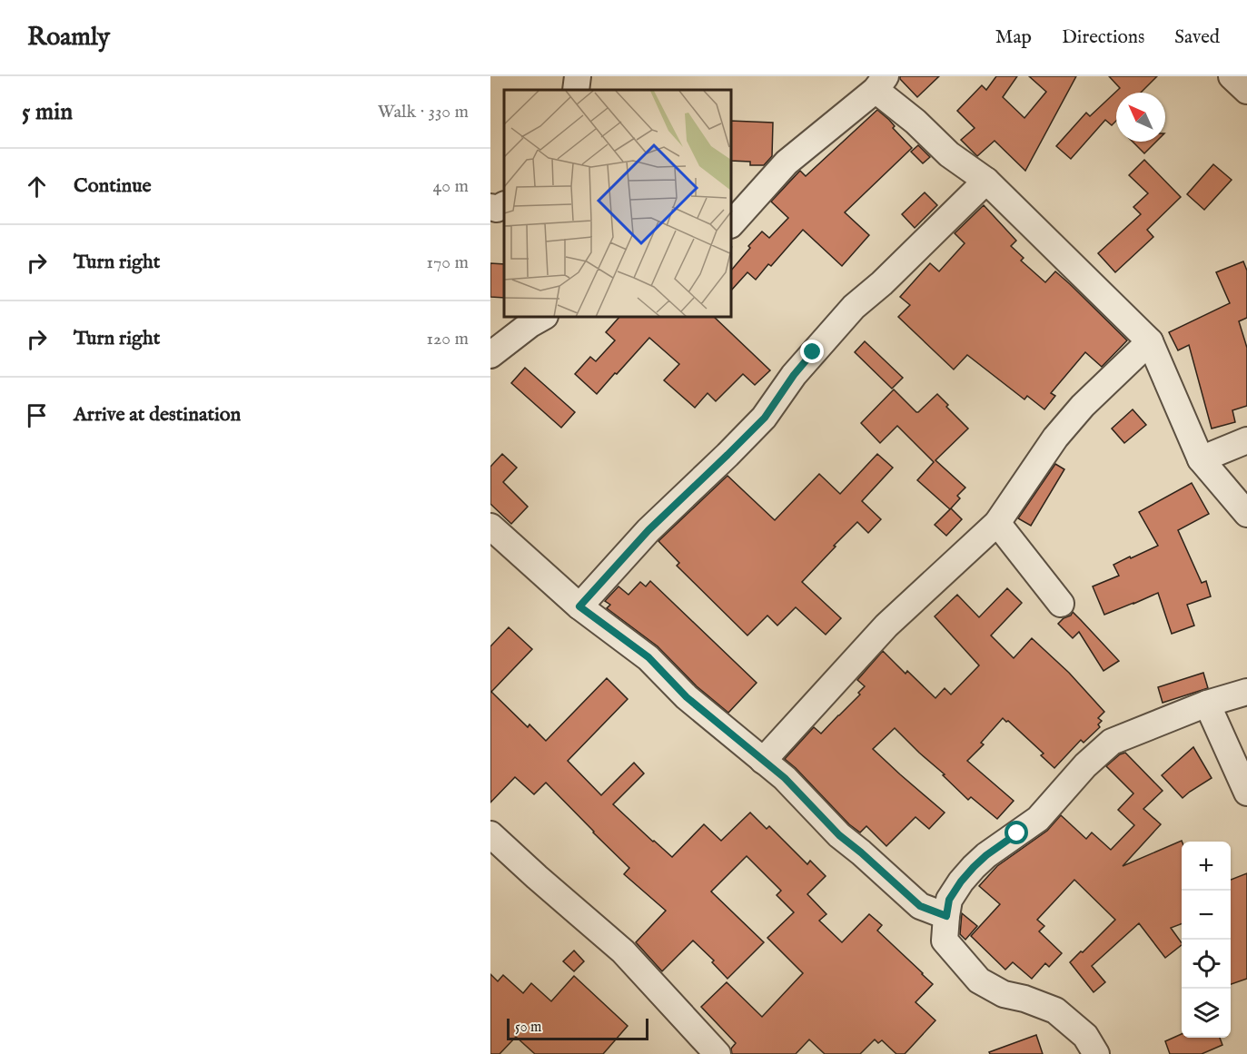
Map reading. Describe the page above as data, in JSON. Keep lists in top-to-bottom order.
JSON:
{
  "scale_bar": "50 m",
  "north": "top left",
  "page": {
    "header": "Roamly",
    "nav": ["Map", "Directions", "Saved"],
    "heading": ["5 min", "Walk · 330 m"],
    "list": [
      ["Continue", "40 m"],
      ["Turn right", "170 m"],
      ["Turn right", "120 m"],
      "Arrive at destination"
    ],
    "map_buttons": ["+", "−"],
    "scale": "50 m"
  }
}
